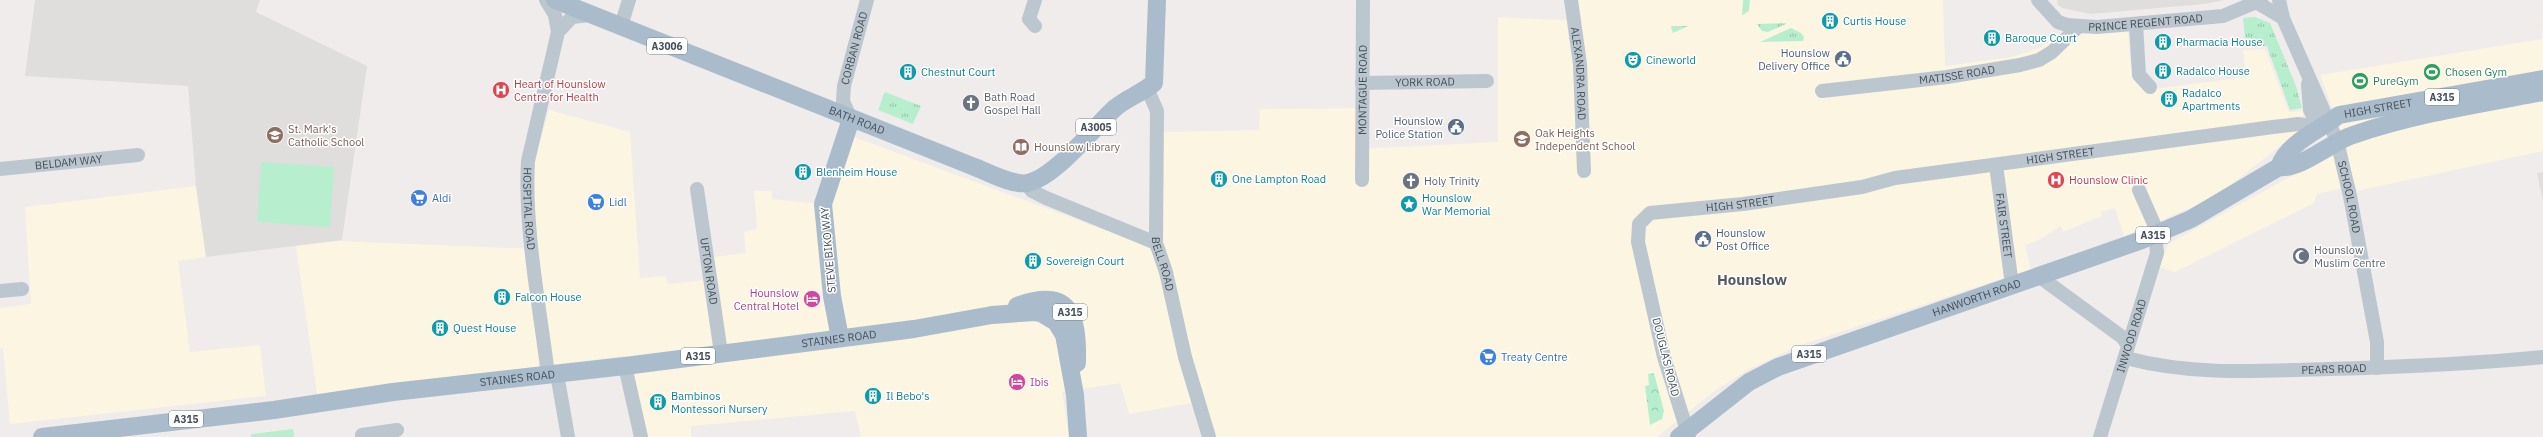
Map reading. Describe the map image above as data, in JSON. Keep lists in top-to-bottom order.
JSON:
{
  "streets": {
    "main road": [
      "A3006",
      "A315",
      "HIGH STREET",
      "BATH ROAD",
      "A3005",
      "STEVE BIKO WAY",
      "HANWORTH ROAD",
      "STAINES ROAD"
    ],
    "street": [
      "PRINCE REGENT ROAD",
      "CORBAN ROAD",
      "ALEXANDRA ROAD",
      "MATISSE ROAD",
      "YORK ROAD",
      "MONTAGUE ROAD",
      "BELDAM WAY",
      "SCHOOL ROAD",
      "HOSPITAL ROAD",
      "FAIR STREET",
      "BELL ROAD",
      "UPTON ROAD",
      "INWOOD ROAD",
      "DOUGLAS ROAD",
      "PEARS ROAD"
    ]
  },
  "crossings": [
    ["PRINCE REGENT ROAD", "MATISSE ROAD"],
    ["CORBAN ROAD", "BATH ROAD"],
    ["CORBAN ROAD", "STEVE BIKO WAY"],
    ["YORK ROAD", "MONTAGUE ROAD"],
    ["HIGH STREET", "SCHOOL ROAD"],
    ["HIGH STREET", "FAIR STREET"],
    ["HIGH STREET", "HANWORTH ROAD"],
    ["HIGH STREET", "DOUGLAS ROAD"],
    ["BATH ROAD", "A3005"],
    ["BATH ROAD", "STEVE BIKO WAY"],
    ["BATH ROAD", "BELL ROAD"],
    ["A3005", "BELL ROAD"],
    ["SCHOOL ROAD", "HANWORTH ROAD"],
    ["SCHOOL ROAD", "PEARS ROAD"],
    ["HOSPITAL ROAD", "STAINES ROAD"],
    ["FAIR STREET", "HANWORTH ROAD"],
    ["STEVE BIKO WAY", "STAINES ROAD"],
    ["UPTON ROAD", "STAINES ROAD"],
    ["HANWORTH ROAD", "INWOOD ROAD"],
    ["HANWORTH ROAD", "DOUGLAS ROAD"],
    ["INWOOD ROAD", "PEARS ROAD"]
  ],
  "districts": ["Hounslow"],
  "places": {
    "building": [
      "Curtis House",
      "Baroque Court",
      "Pharmacia House",
      "Radalco House",
      "Chestnut Court",
      "Radalco Apartments",
      "Blenheim House",
      "One Lampton Road",
      "Sovereign Court",
      "Falcon House",
      "Quest House",
      "Il Bebo's",
      "Bambinos Montessori Nursery"
    ],
    "public building": ["Hounslow Delivery Office", "Hounslow Police Station", "Hounslow Post Office"],
    "theatre": ["Cineworld"],
    "sports": ["Chosen Gym", "PureGym"],
    "hospital": ["Heart of Hounslow Centre for Health", "Hounslow Clinic"],
    "church": ["Bath Road Gospel Hall", "Holy Trinity"],
    "school or university": ["St. Mark's Catholic School", "Oak Heights Independent School"],
    "library": ["Hounslow Library"],
    "supermarket": ["Aldi", "Lidl", "Treaty Centre"],
    "place": ["Hounslow War Memorial"],
    "mosque": ["Hounslow Muslim Centre"],
    "hotel": ["Hounslow Central Hotel", "Ibis"]
  }
}
